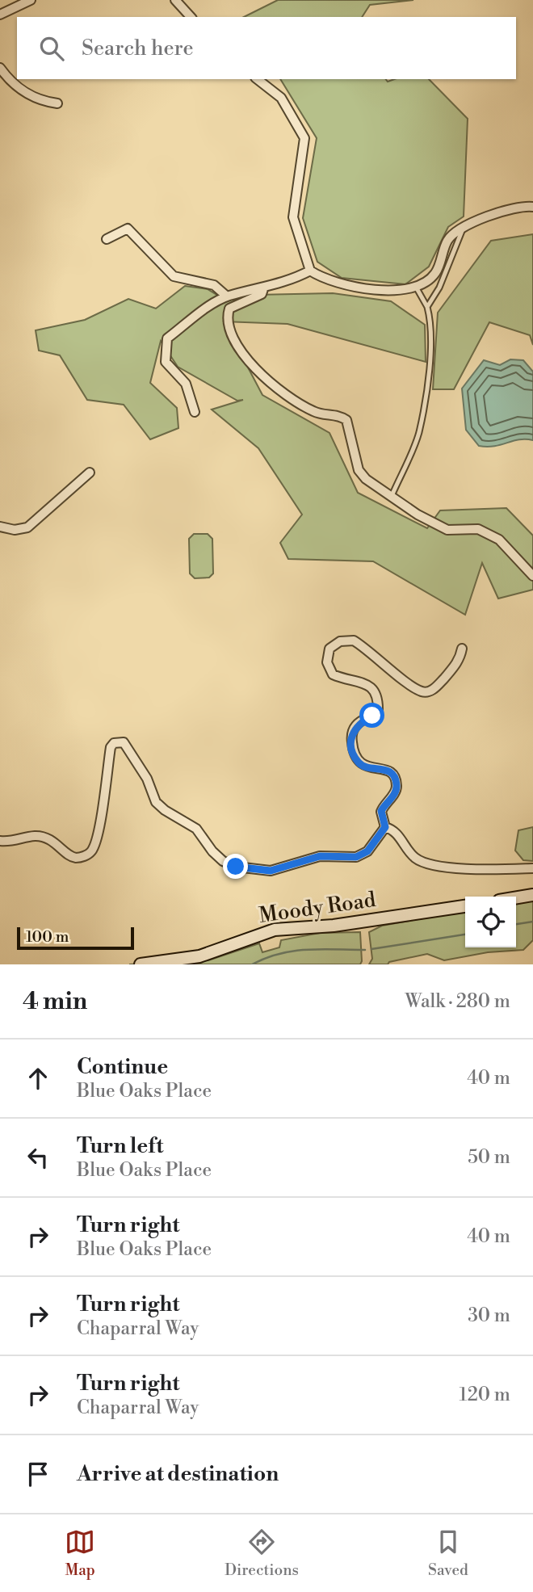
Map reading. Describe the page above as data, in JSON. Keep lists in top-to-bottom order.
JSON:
{
  "streets": {
    "street": ["Moody Road"]
  },
  "scale_bar": "100 m",
  "page": {
    "search": "Search here",
    "scale": "100 m",
    "heading": ["4 min", "Walk · 280 m"],
    "list": [
      ["Continue", "Blue Oaks Place", "40 m"],
      ["Turn left", "Blue Oaks Place", "50 m"],
      ["Turn right", "Blue Oaks Place", "40 m"],
      ["Turn right", "Chaparral Way", "30 m"],
      ["Turn right", "Chaparral Way", "120 m"],
      "Arrive at destination"
    ],
    "nav": ["Map", "Directions", "Saved"]
  }
}
